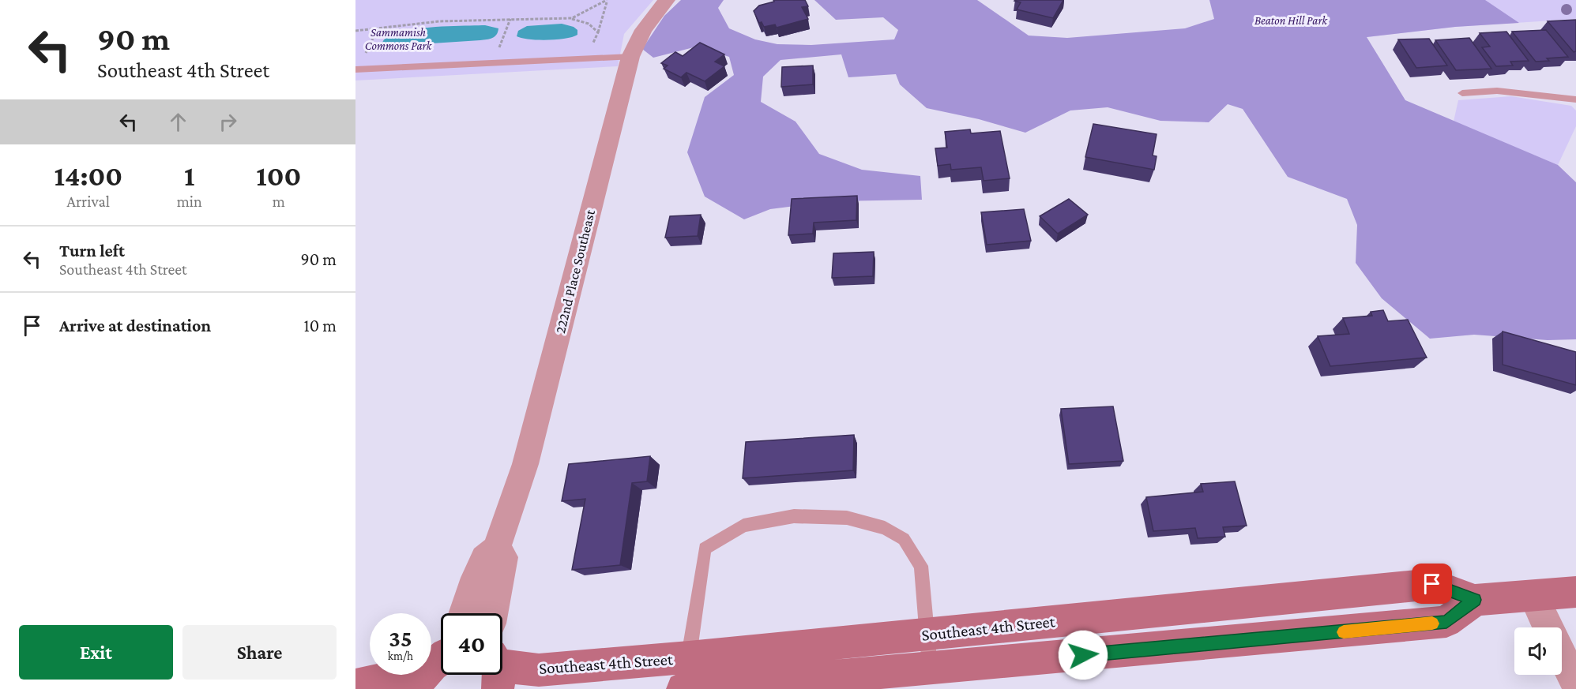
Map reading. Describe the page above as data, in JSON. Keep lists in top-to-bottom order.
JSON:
{
  "streets": {
    "street": ["222nd Place Southeast", "Southeast 4th Street"]
  },
  "parks": ["Beaton Hill Park", "Sammamish Commons Park"],
  "page": {
    "turn": ["90 m", "Southeast 4th Street"],
    "eta": [
      "14:00",
      "Arrival",
      "1",
      "min",
      "100",
      "m"
    ],
    "list": [
      {
        "name": "Turn left",
        "note": "Southeast 4th Street",
        "value": "90 m"
      },
      {
        "name": "Arrive at destination",
        "value": "10 m"
      }
    ],
    "speed": "35 km/h",
    "limit": "40",
    "buttons": ["Exit", "Share"]
  }
}
